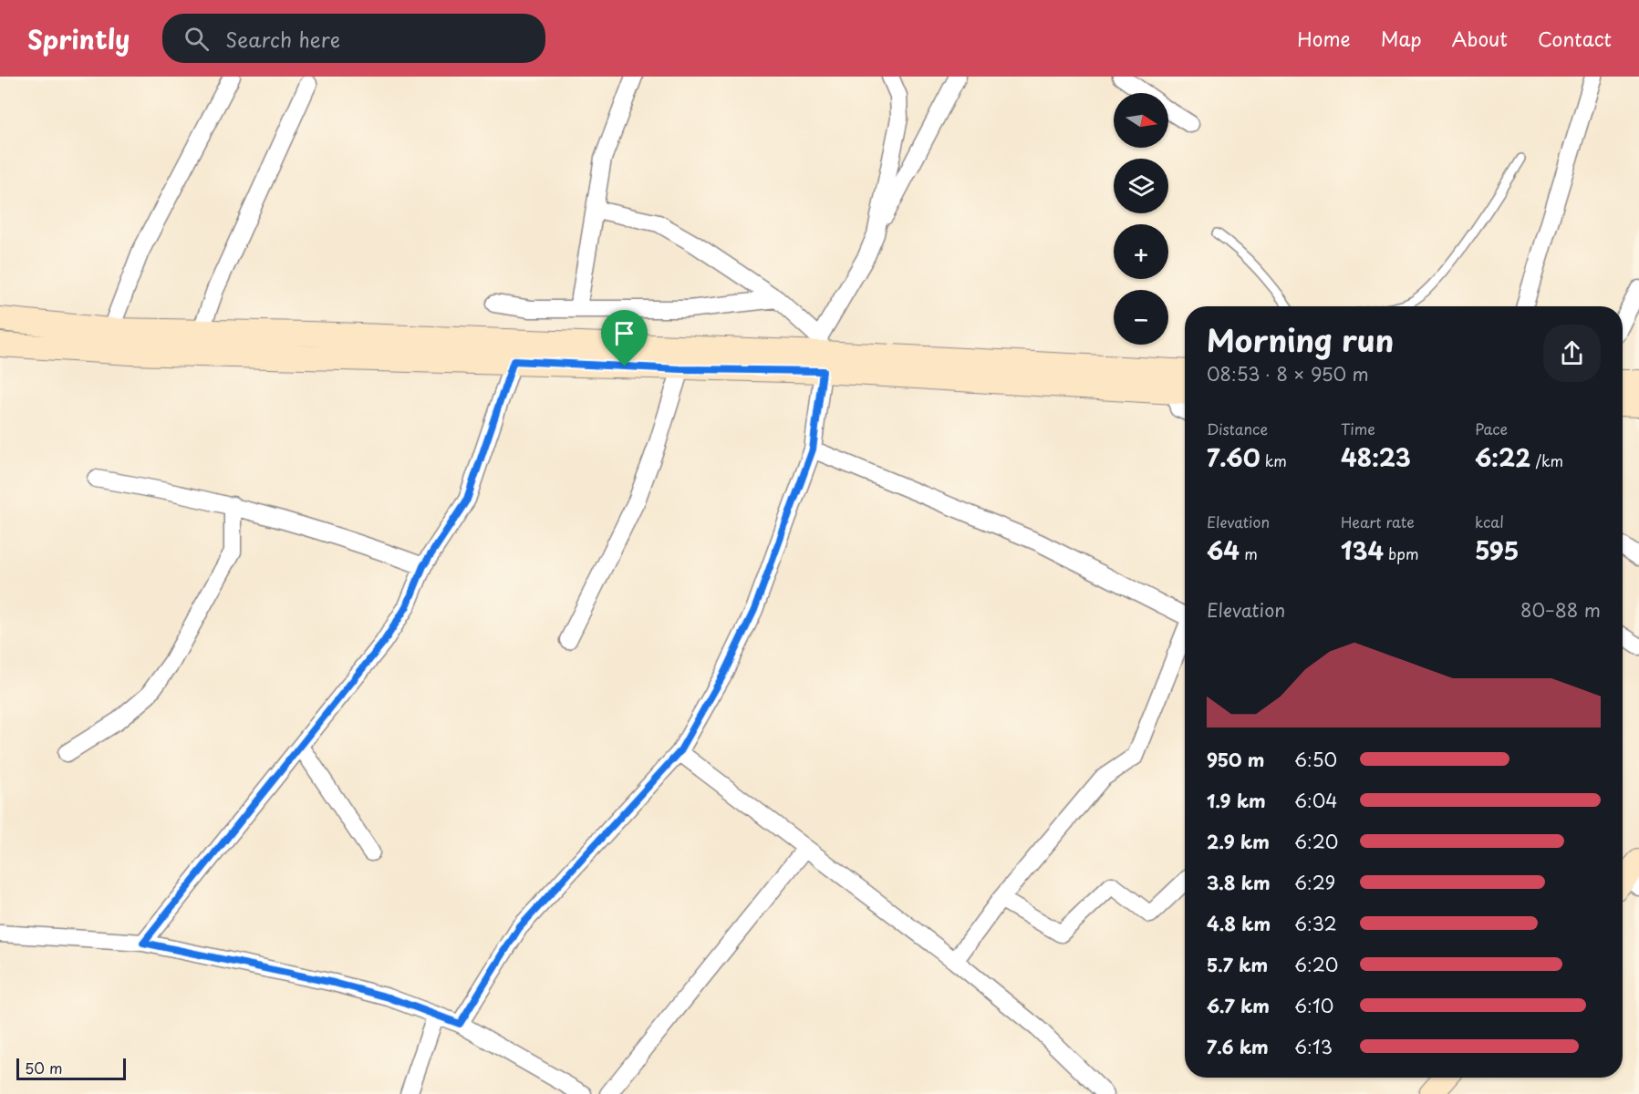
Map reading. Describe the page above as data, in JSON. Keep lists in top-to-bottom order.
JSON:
{
  "scale_bar": "50 m",
  "north": "right",
  "page": {
    "header": "Sprintly",
    "search": "Search here",
    "nav": [
      "Home",
      "Map",
      "About",
      "Contact"
    ],
    "map_buttons": ["+", "−"],
    "heading": ["Morning run", "08:53 · 8 × 950 m"],
    "stats": [
      ["Distance", "7.60 km"],
      ["Time", "48:23"],
      ["Pace", "6:22 /km"],
      ["Elevation", "64 m"],
      ["Heart rate", "134 bpm"],
      ["kcal", "595"]
    ],
    "chart": ["Elevation", "80–88 m"],
    "list": [
      {
        "name": "950 m",
        "note": "6:50"
      },
      {
        "name": "1.9 km",
        "note": "6:04"
      },
      {
        "name": "2.9 km",
        "note": "6:20"
      },
      {
        "name": "3.8 km",
        "note": "6:29"
      },
      {
        "name": "4.8 km",
        "note": "6:32"
      },
      {
        "name": "5.7 km",
        "note": "6:20"
      },
      {
        "name": "6.7 km",
        "note": "6:10"
      },
      {
        "name": "7.6 km",
        "note": "6:13"
      }
    ],
    "scale": "50 m"
  }
}
